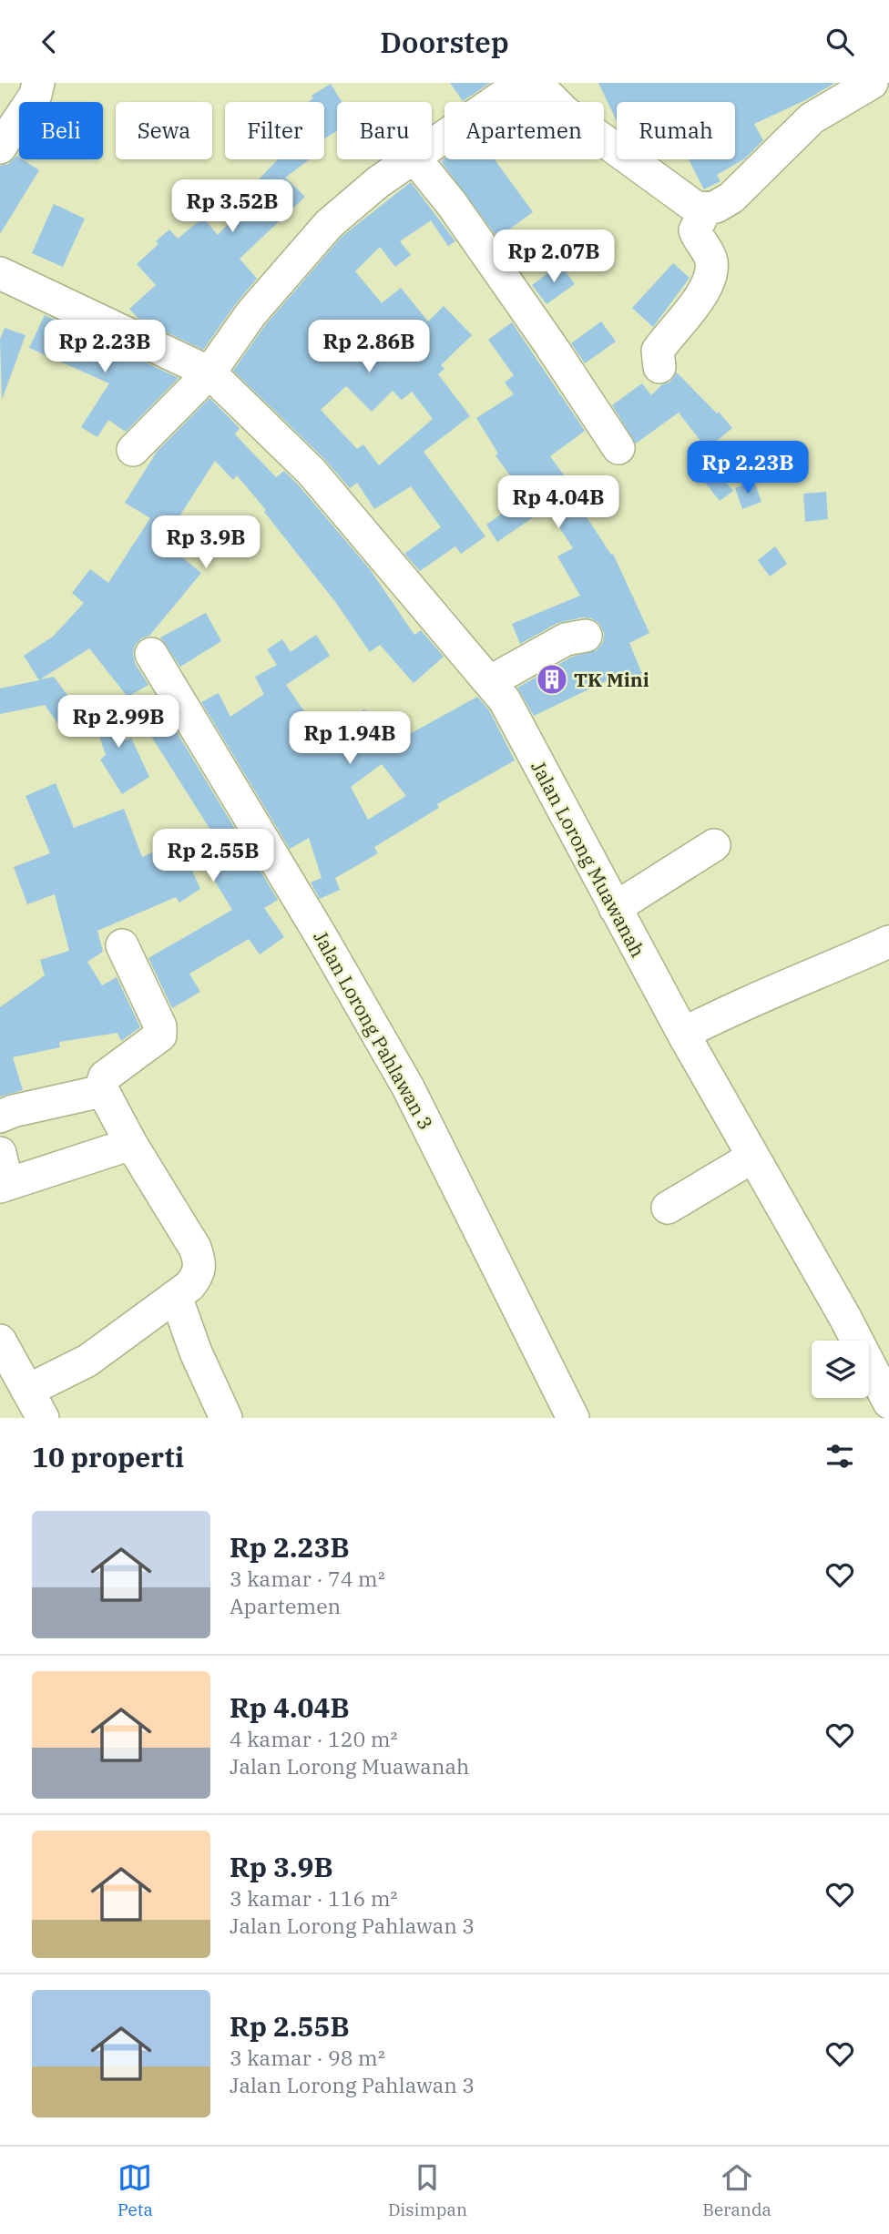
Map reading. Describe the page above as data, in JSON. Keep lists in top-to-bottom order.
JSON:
{
  "streets": {
    "street": ["Jalan Lorong Muawanah", "Jalan Lorong Pahlawan 3"]
  },
  "places": {
    "building": ["TK Mini"]
  },
  "page": {
    "header": "Doorstep",
    "chip": [
      "Beli",
      "Sewa",
      "Filter",
      "Baru",
      "Apartemen",
      "Rumah"
    ],
    "price": [
      "Rp 3.52B",
      "Rp 2.07B",
      "Rp 2.23B",
      "Rp 2.86B",
      "Rp 2.23B",
      "Rp 4.04B",
      "Rp 3.9B",
      "Rp 2.99B",
      "Rp 1.94B",
      "Rp 2.55B"
    ],
    "heading": "10 properti",
    "list": [
      {
        "name": "Rp 2.23B",
        "note": "3 kamar · 74 m² · Apartemen"
      },
      {
        "name": "Rp 4.04B",
        "note": "4 kamar · 120 m² · Jalan Lorong Muawanah"
      },
      {
        "name": "Rp 3.9B",
        "note": "3 kamar · 116 m² · Jalan Lorong Pahlawan 3"
      },
      {
        "name": "Rp 2.55B",
        "note": "3 kamar · 98 m² · Jalan Lorong Pahlawan 3"
      }
    ],
    "tabs": ["Peta", "Disimpan", "Beranda"]
  }
}
